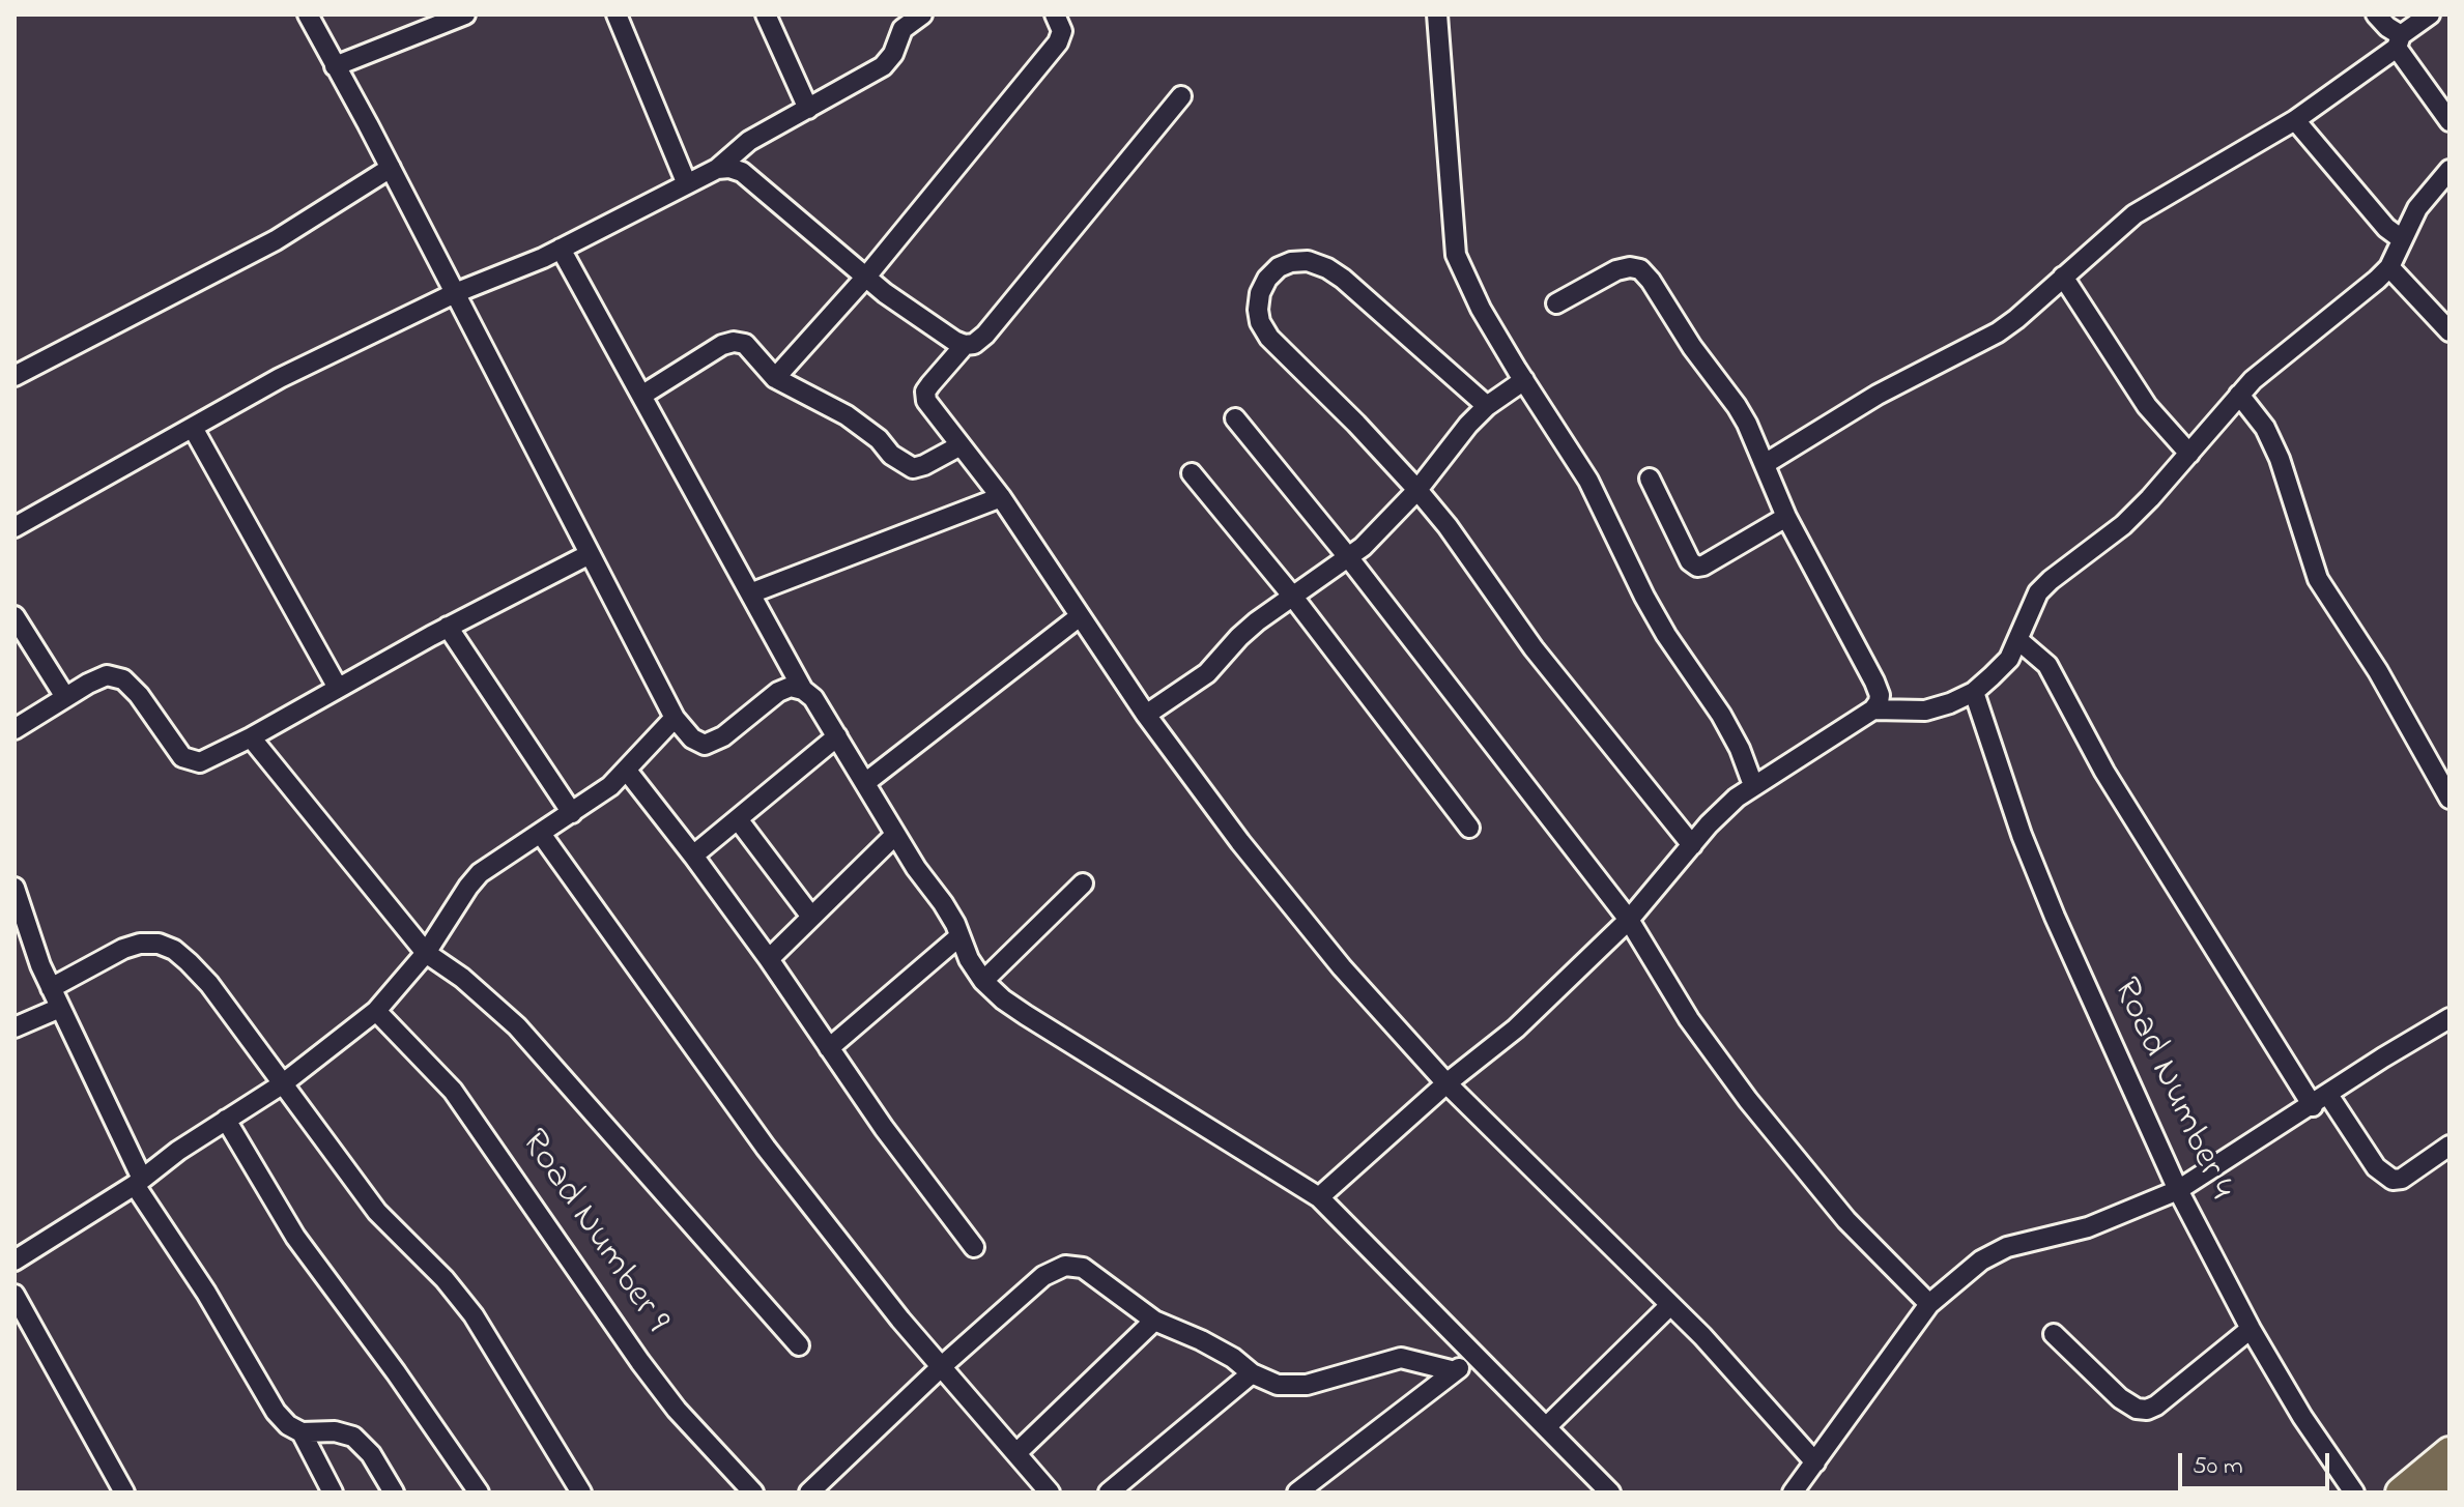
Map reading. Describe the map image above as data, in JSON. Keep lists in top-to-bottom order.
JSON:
{
  "streets": {
    "street": ["Road Number 4", "Road Number 9"]
  },
  "scale_bar": "50 m"
}
